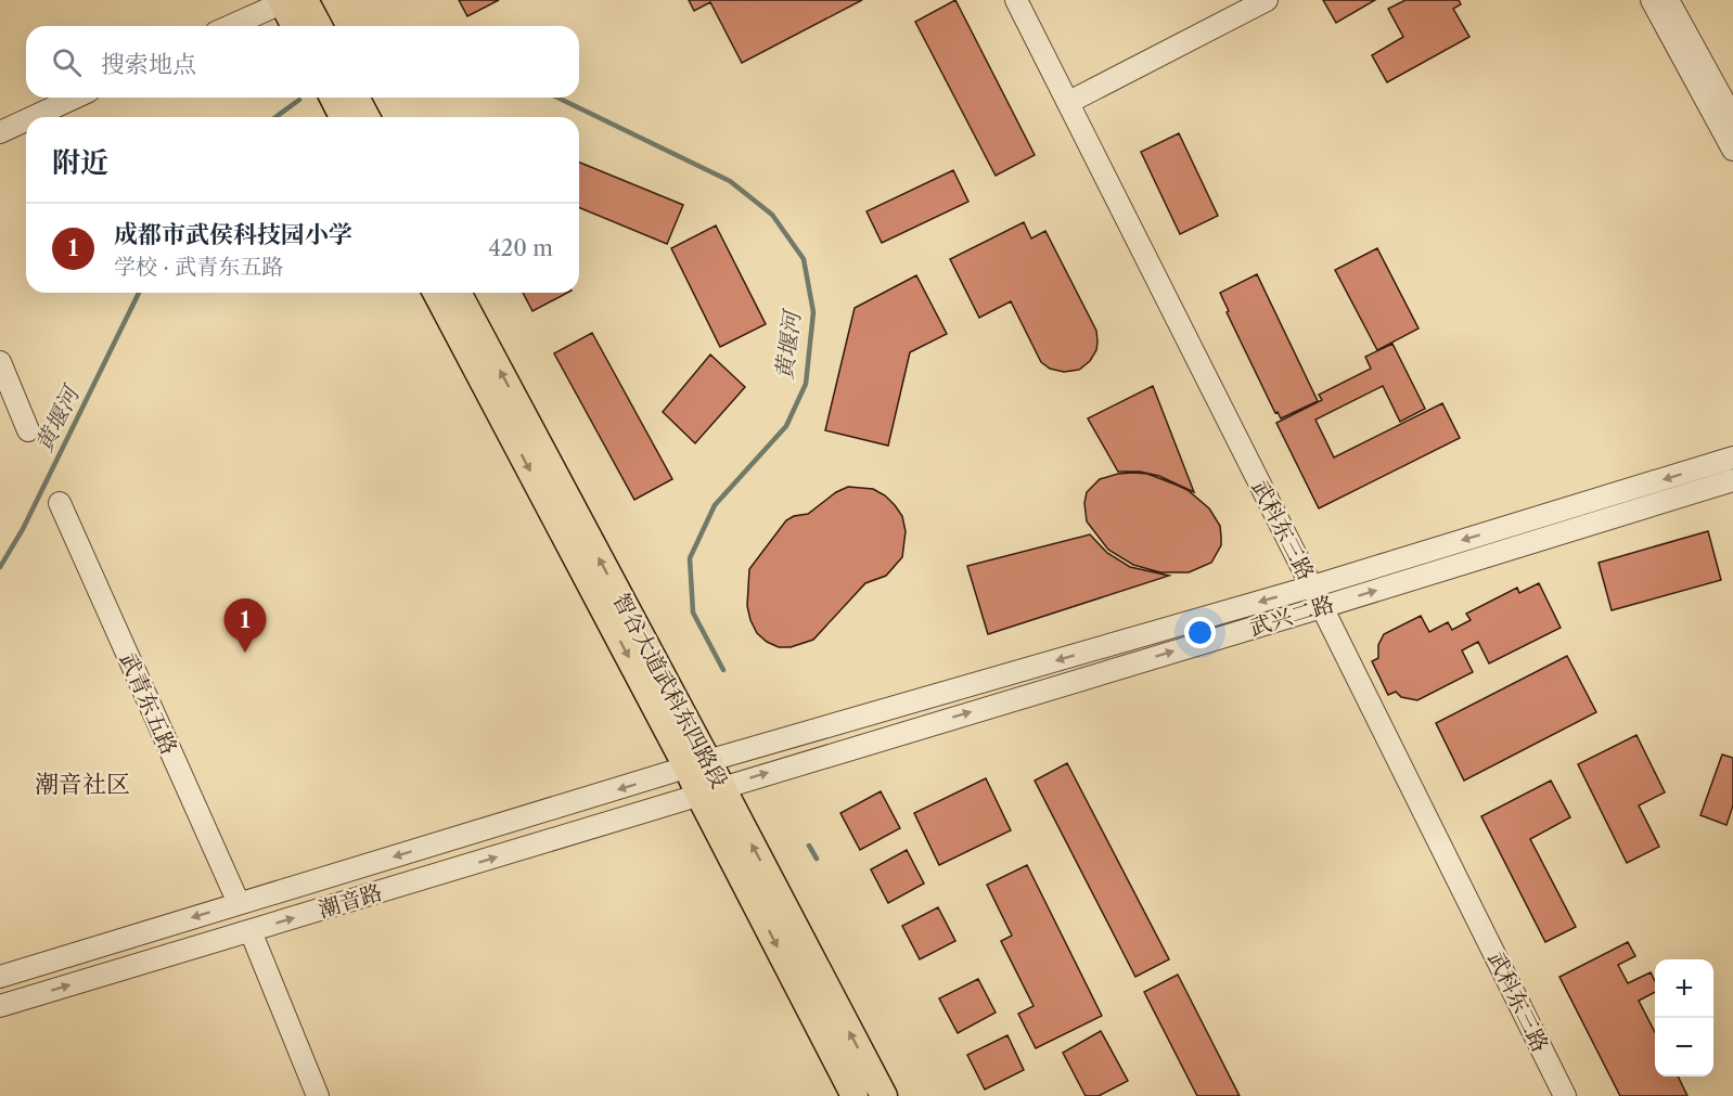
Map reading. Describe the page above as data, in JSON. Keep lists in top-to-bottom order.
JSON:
{
  "streets": {
    "main road": ["智谷大道武科东四路段"],
    "street": [
      "武科东三路",
      "武兴二路",
      "武青东五路",
      "潮音路"
    ]
  },
  "crossings": [
    ["武科东三路", "武兴二路"],
    ["武科东三路", "潮音路"],
    ["武兴二路", "智谷大道武科东四路段"],
    ["武兴二路", "潮音路"],
    ["智谷大道武科东四路段", "潮音路"],
    ["武青东五路", "潮音路"]
  ],
  "one_way": ["武兴二路"],
  "districts": ["潮音社区"],
  "water": ["黄堰河"],
  "page": {
    "search": "搜索地点",
    "heading": "附近",
    "list": [
      {
        "mark": "1",
        "name": "成都市武侯科技园小学",
        "note": "学校 · 武青东五路",
        "value": "420 m"
      }
    ],
    "pins": "1",
    "map_buttons": ["+", "−"]
  }
}
